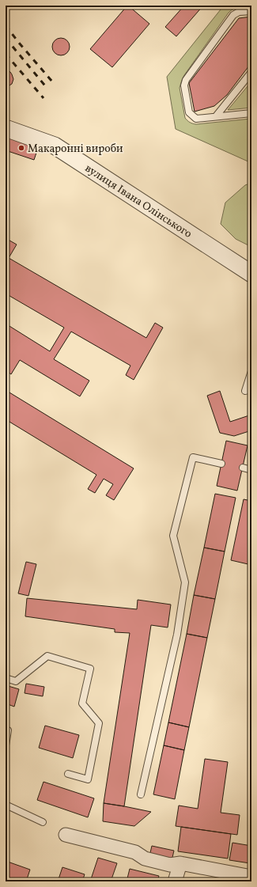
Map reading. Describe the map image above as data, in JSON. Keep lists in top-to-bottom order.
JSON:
{
  "streets": {
    "street": ["вулиця Івана Олінського"]
  },
  "places": ["Макаронні вироби"]
}
